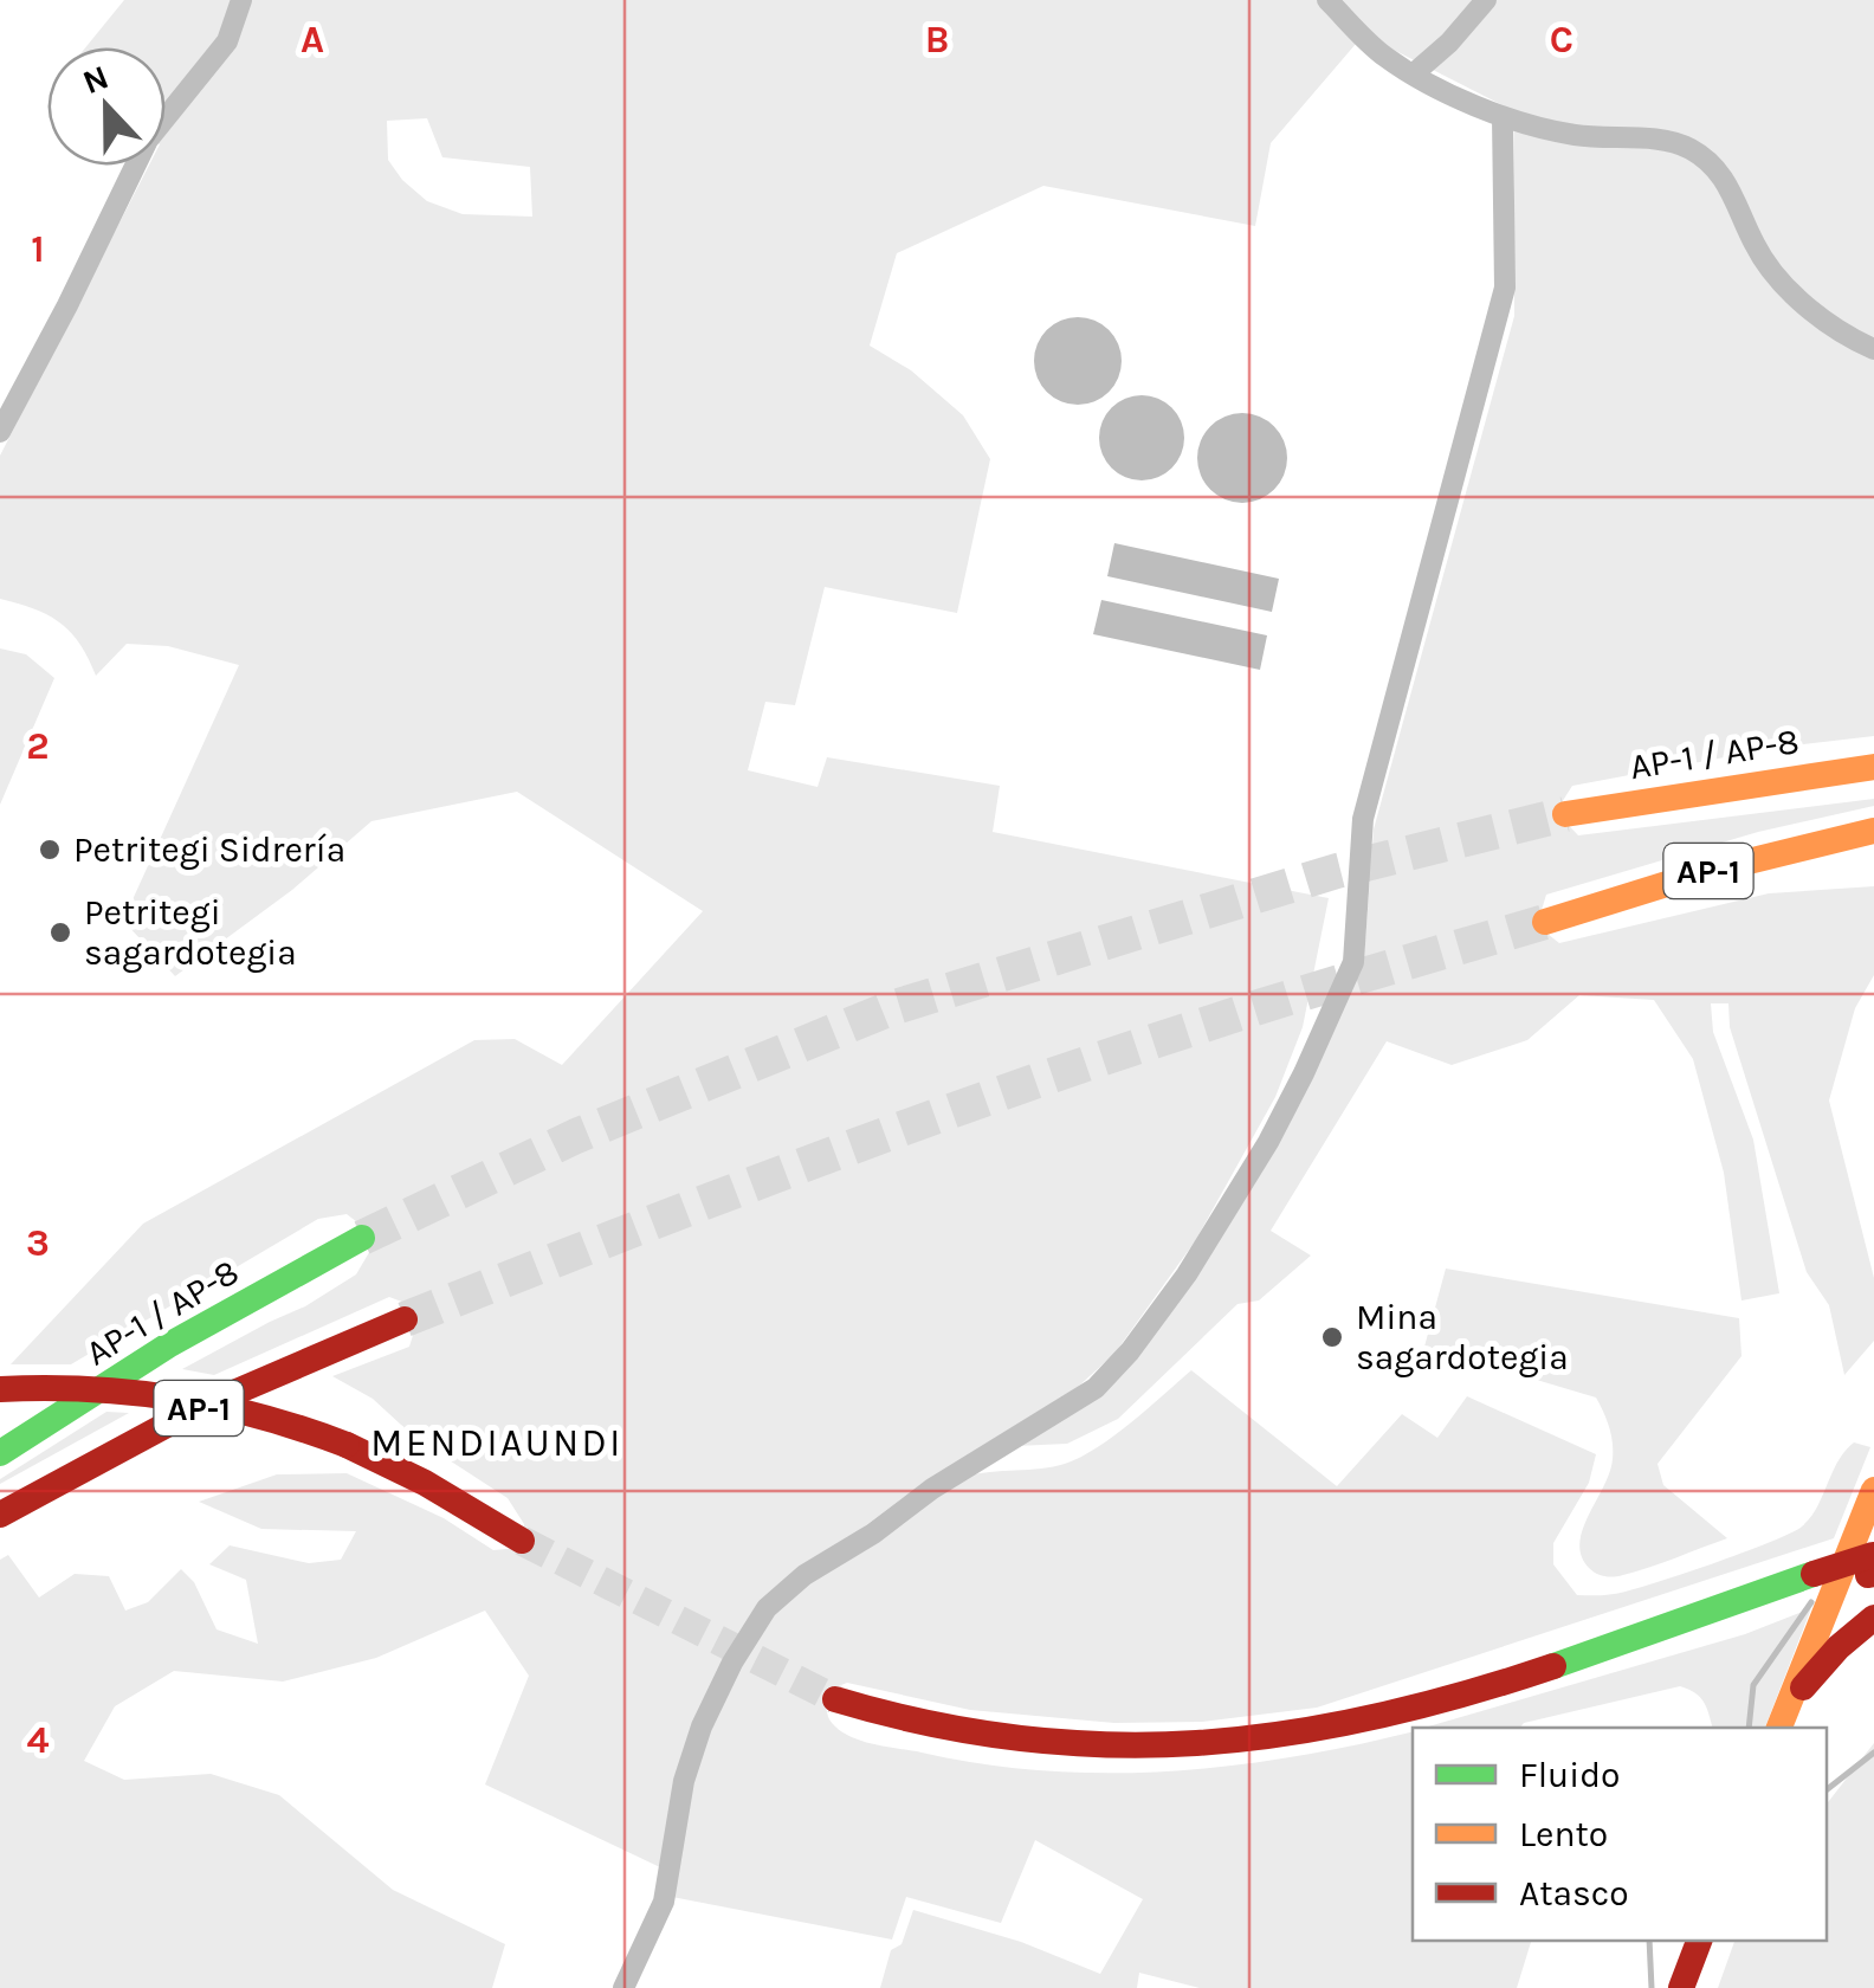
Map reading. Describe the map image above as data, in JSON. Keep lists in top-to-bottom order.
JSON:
{
  "streets": {
    "main road": ["AP-1 / AP-8", "AP-1"]
  },
  "districts": ["MENDIAUNDI"],
  "places": ["Petritegi Sidrería", "Petritegi sagardotegia", "Mina sagardotegia"],
  "legend": ["Fluido", "Lento", "Atasco"],
  "north": "top",
  "grid": {
    "columns": ["A", "B", "C"],
    "rows": [
      "1",
      "2",
      "3",
      "4"
    ]
  }
}
